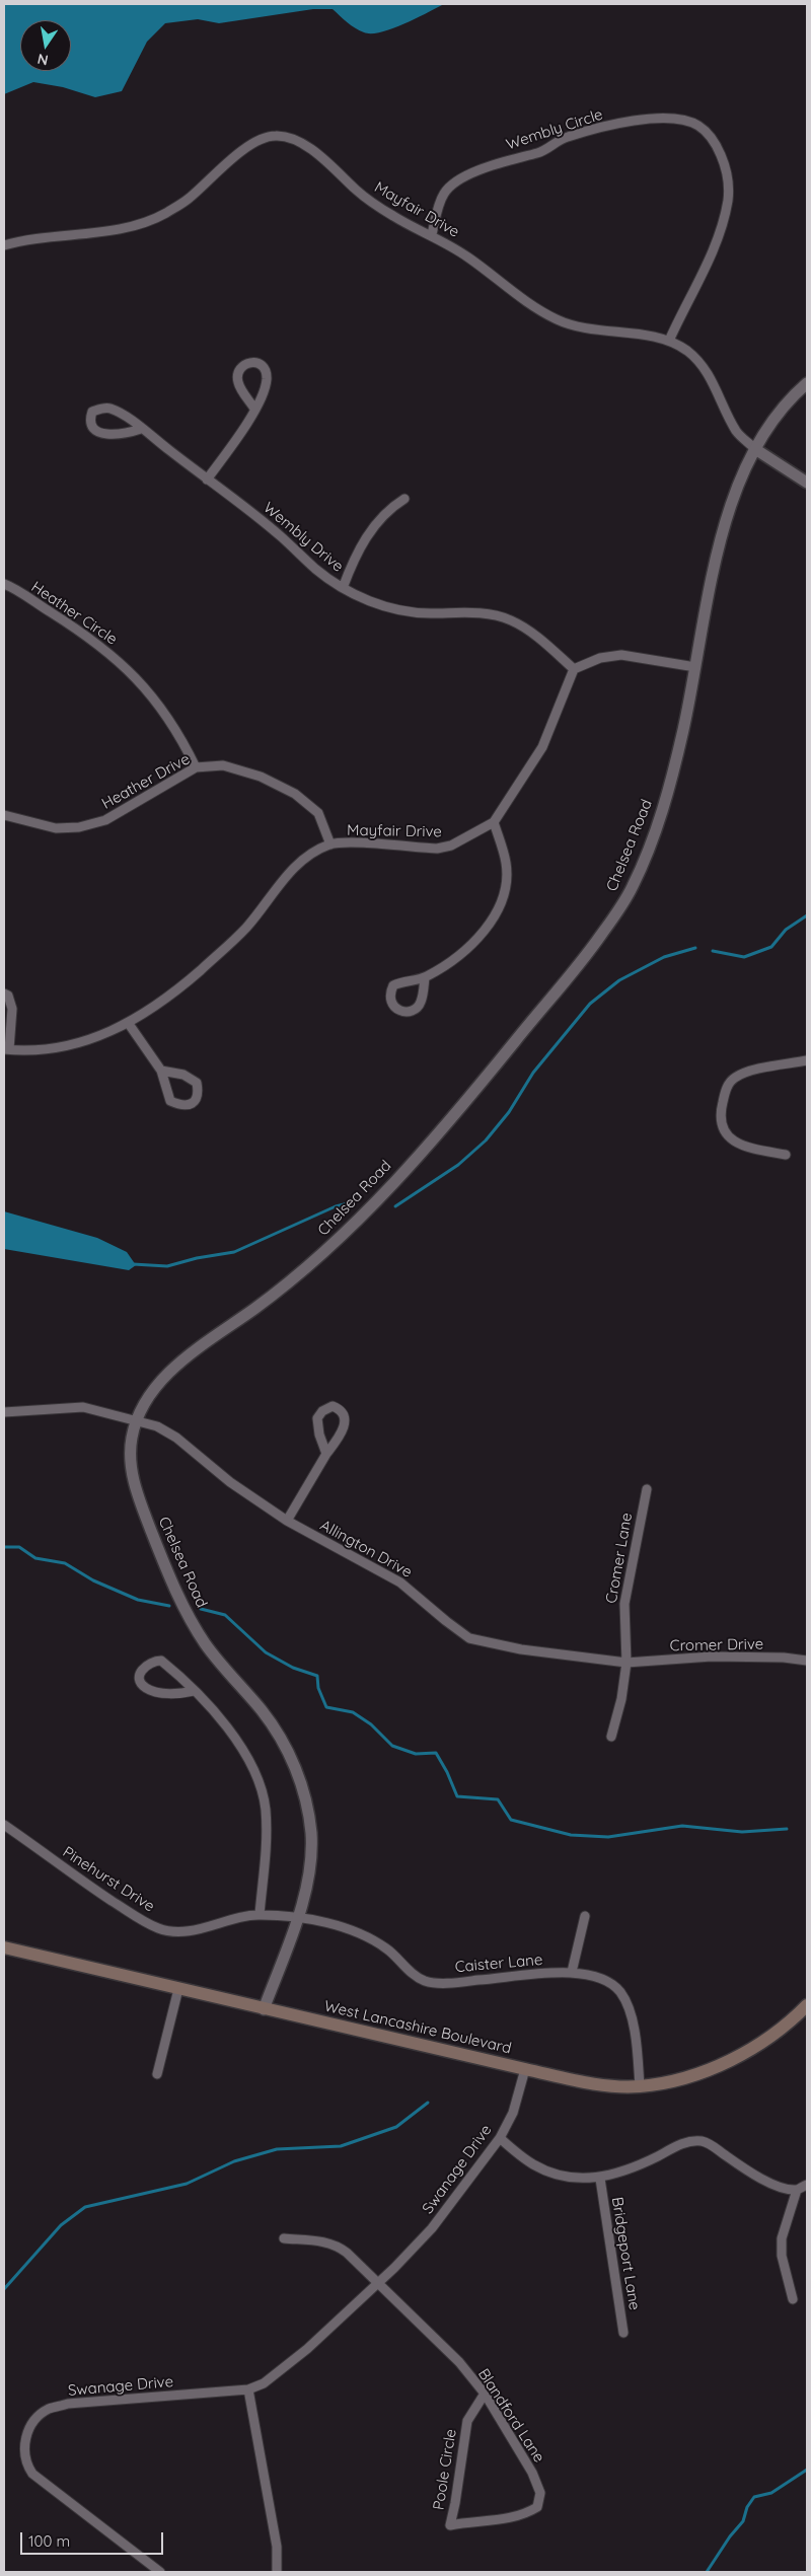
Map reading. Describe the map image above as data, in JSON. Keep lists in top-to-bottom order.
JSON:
{
  "streets": {
    "main road": ["West Lancashire Boulevard"],
    "street": [
      "Wembly Circle",
      "Mayfair Drive",
      "Wembly Drive",
      "Heather Circle",
      "Heather Drive",
      "Chelsea Road",
      "Allington Drive",
      "Cromer Lane",
      "Cromer Drive",
      "Pinehurst Drive",
      "Caister Lane",
      "Swanage Drive",
      "Bridgeport Lane",
      "Blandford Lane",
      "Poole Circle"
    ]
  },
  "crossings": [
    ["Wembly Circle", "Mayfair Drive"],
    ["Mayfair Drive", "Wembly Drive"],
    ["Mayfair Drive", "Heather Drive"],
    ["Mayfair Drive", "Chelsea Road"],
    ["Heather Circle", "Heather Drive"],
    ["Chelsea Road", "Allington Drive"],
    ["Chelsea Road", "Pinehurst Drive"],
    ["Chelsea Road", "Caister Lane"],
    ["Chelsea Road", "West Lancashire Boulevard"],
    ["Allington Drive", "Cromer Lane"],
    ["Allington Drive", "Cromer Drive"],
    ["Cromer Lane", "Cromer Drive"],
    ["Pinehurst Drive", "Caister Lane"],
    ["Caister Lane", "West Lancashire Boulevard"],
    ["West Lancashire Boulevard", "Swanage Drive"],
    ["Swanage Drive", "Blandford Lane"],
    ["Blandford Lane", "Poole Circle"]
  ],
  "scale_bar": "100 m",
  "north": "bottom"
}
